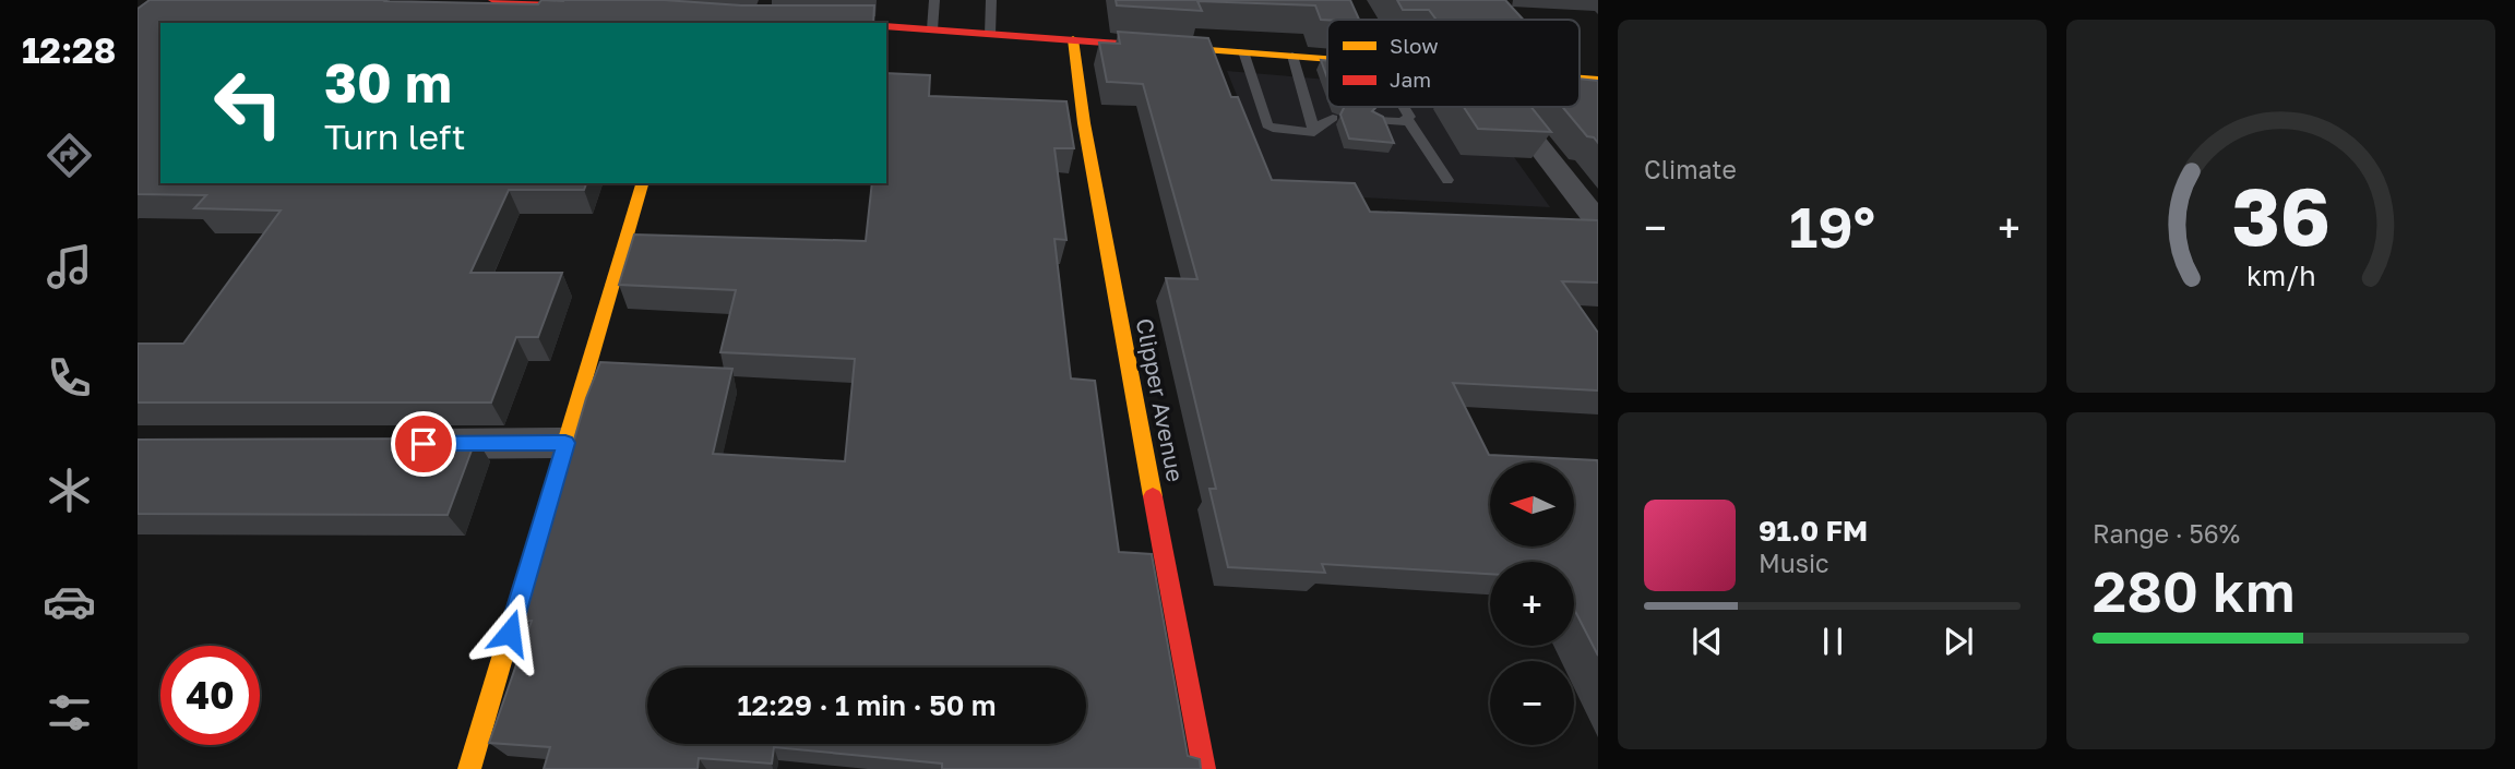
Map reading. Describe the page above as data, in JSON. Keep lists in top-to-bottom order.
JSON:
{
  "streets": {
    "street": ["Clipper Avenue"]
  },
  "legend": ["Slow", "Jam"],
  "north": "left",
  "page": {
    "tabs": "12:28",
    "tile": [
      "Climate",
      ["Range · 56%", "280 km"]
    ],
    "turn": ["30 m", "Turn left"],
    "heat": ["−", "19°", "+"],
    "map_buttons": ["+", "−"],
    "song": ["91.0 FM", "Music"],
    "limit": "40",
    "trip": "12:29 · 1 min · 50 m",
    "gauge": ["36", "km/h"]
  }
}
